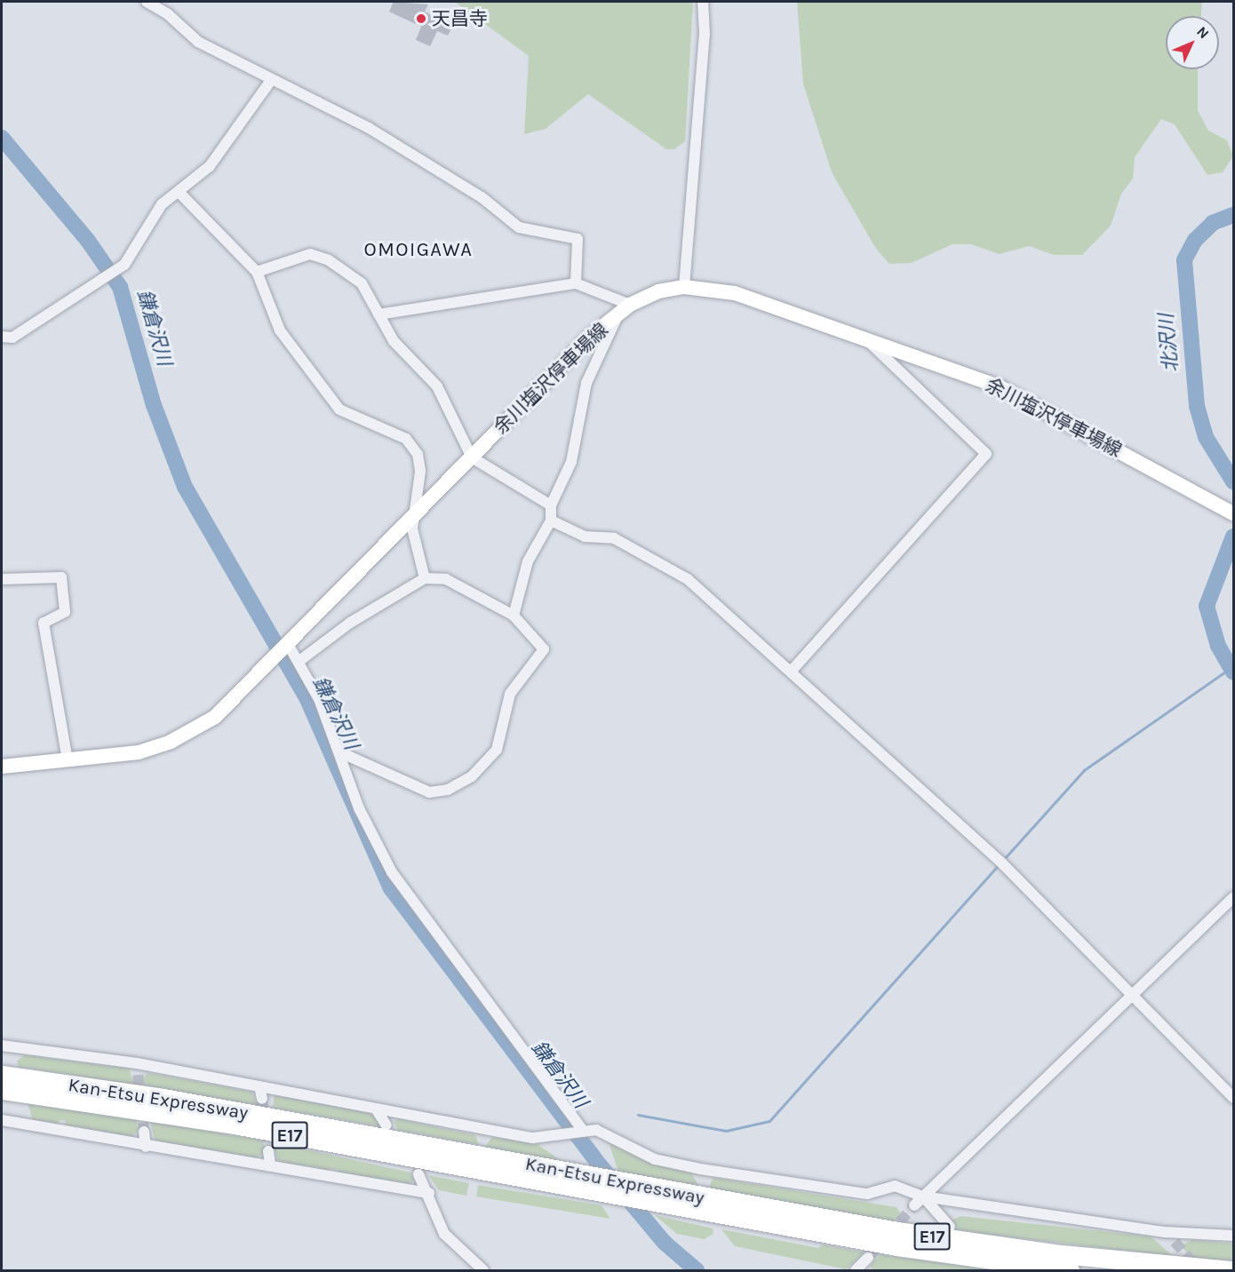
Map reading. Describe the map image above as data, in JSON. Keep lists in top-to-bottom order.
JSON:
{
  "streets": {
    "highway": ["Kan-Etsu Expressway", "E17"],
    "main road": ["余川塩沢停車場線"]
  },
  "districts": ["OMOIGAWA"],
  "water": ["鎌倉沢川", "北沢川"],
  "places": ["天昌寺"],
  "north": "top right"
}
